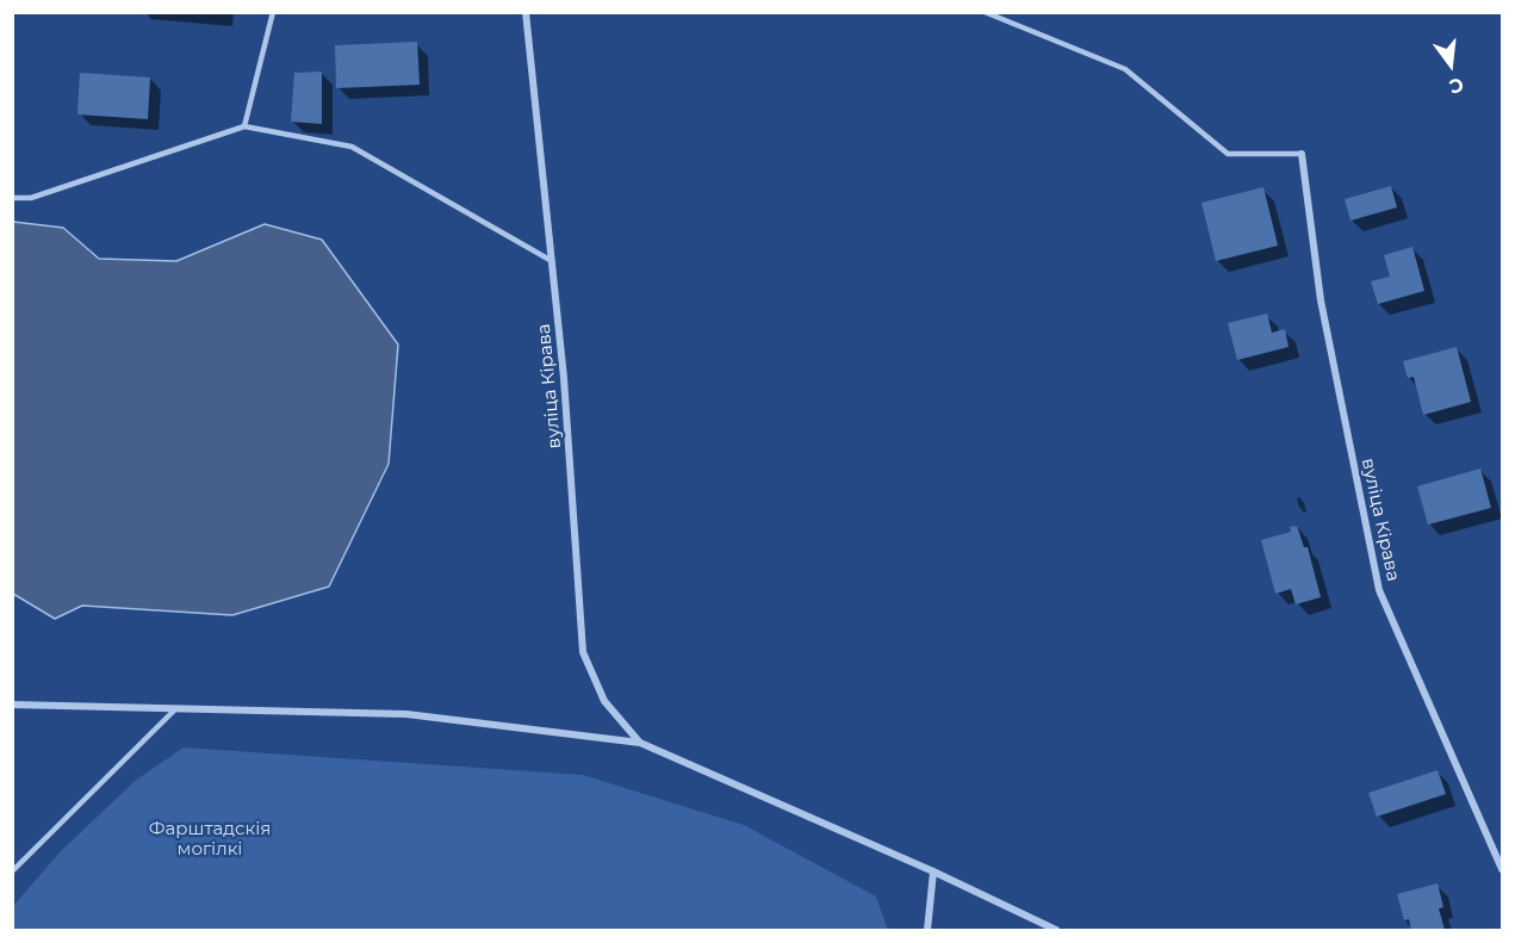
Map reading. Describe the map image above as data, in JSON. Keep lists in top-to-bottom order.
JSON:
{
  "streets": {
    "street": ["вуліца Кірава"]
  },
  "parks": ["Фарштадскія могілкі"],
  "north": "bottom"
}
